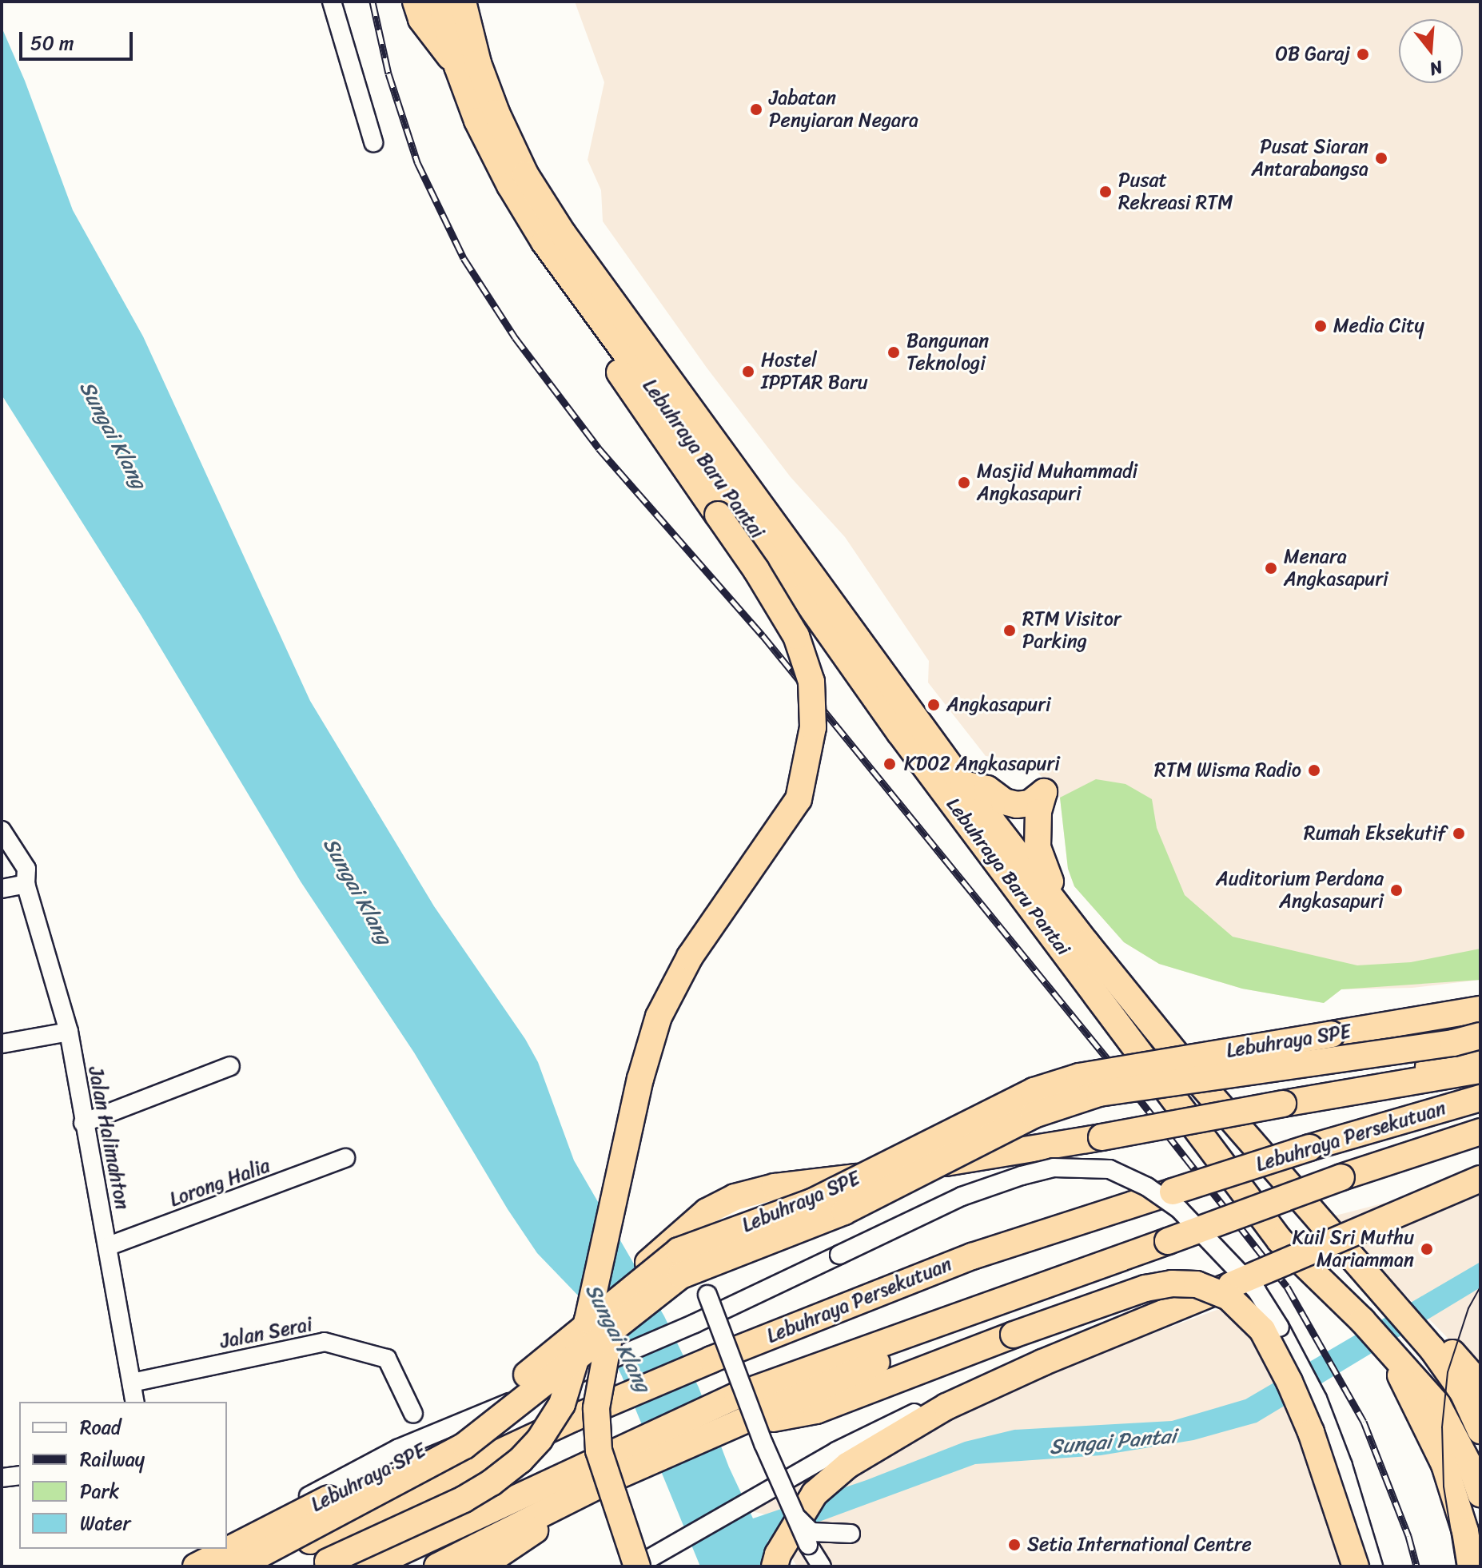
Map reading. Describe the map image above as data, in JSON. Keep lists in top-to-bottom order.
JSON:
{
  "streets": {
    "highway": ["Lebuhraya Baru Pantai", "Lebuhraya SPE", "Lebuhraya Persekutuan"],
    "street": ["Jalan Halimahton", "Lorong Halia", "Jalan Serai"]
  },
  "crossings": [
    ["Jalan Halimahton", "Lorong Halia"],
    ["Jalan Halimahton", "Jalan Serai"]
  ],
  "water": ["Sungai Klang", "Sungai Pantai"],
  "places": [
    "OB Garaj",
    "Jabatan Penyiaran Negara",
    "Pusat Siaran Antarabangsa",
    "Pusat Rekreasi RTM",
    "Media City",
    "Bangunan Teknologi",
    "Hostel IPPTAR Baru",
    "Masjid Muhammadi Angkasapuri",
    "Menara Angkasapuri",
    "RTM Visitor Parking",
    "Angkasapuri",
    "KD02 Angkasapuri",
    "RTM Wisma Radio",
    "Rumah Eksekutif",
    "Auditorium Perdana Angkasapuri",
    "Kuil Sri Muthu Mariamman",
    "Setia International Centre"
  ],
  "legend": [
    "Road",
    "Railway",
    "Park",
    "Water"
  ],
  "scale_bar": "50 m",
  "north": "bottom"
}
